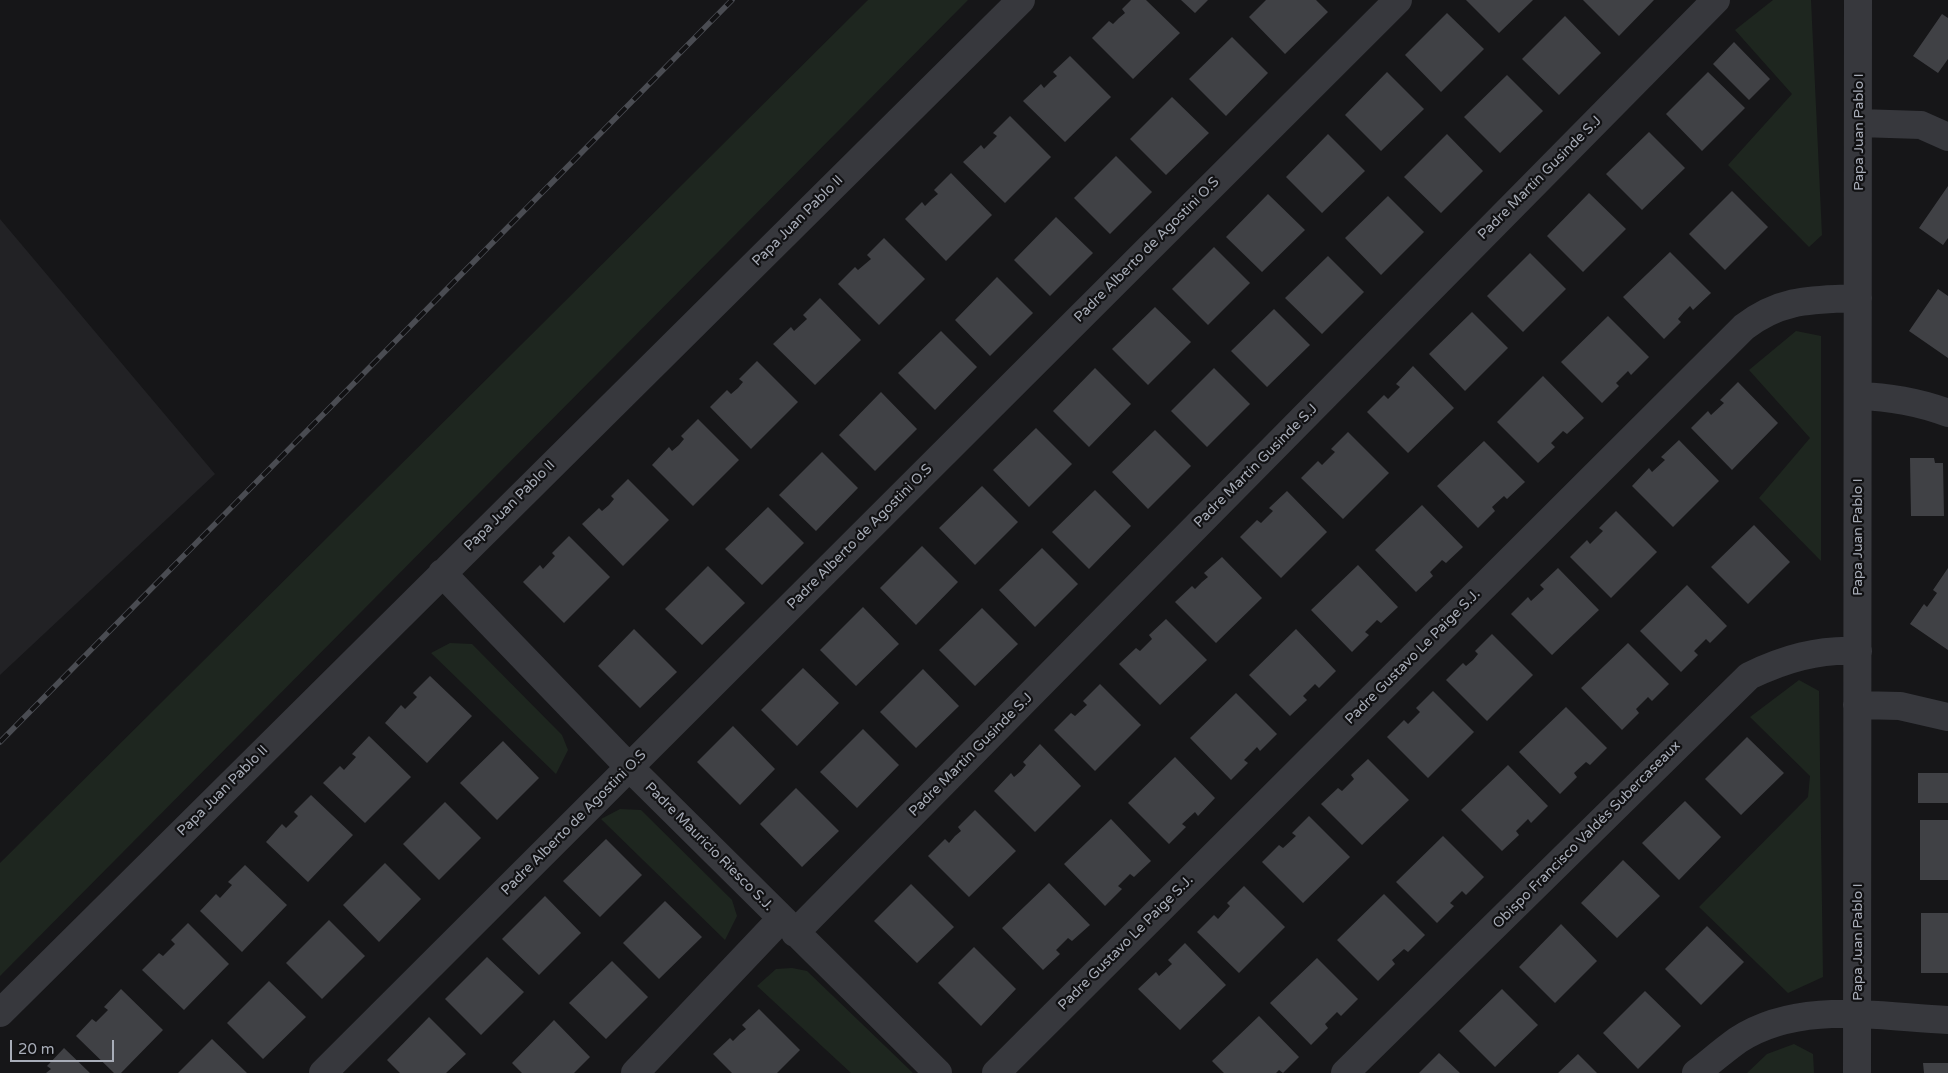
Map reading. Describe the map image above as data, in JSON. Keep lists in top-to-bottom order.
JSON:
{
  "streets": {
    "street": [
      "Papa Juan Pablo I",
      "Padre Martín Gusinde S.J",
      "Papa Juan Pablo II",
      "Padre Alberto de Agostini O.S",
      "Padre Gustavo Le Paige S.J.",
      "Obispo Francisco Valdés Subercaseaux",
      "Padre Mauricio Riesco S.J."
    ]
  },
  "crossings": [
    ["Papa Juan Pablo I", "Padre Gustavo Le Paige S.J."],
    ["Papa Juan Pablo I", "Obispo Francisco Valdés Subercaseaux"],
    ["Padre Martín Gusinde S.J", "Padre Mauricio Riesco S.J."],
    ["Papa Juan Pablo II", "Padre Mauricio Riesco S.J."],
    ["Padre Alberto de Agostini O.S", "Padre Mauricio Riesco S.J."]
  ],
  "scale_bar": "20 m"
}
